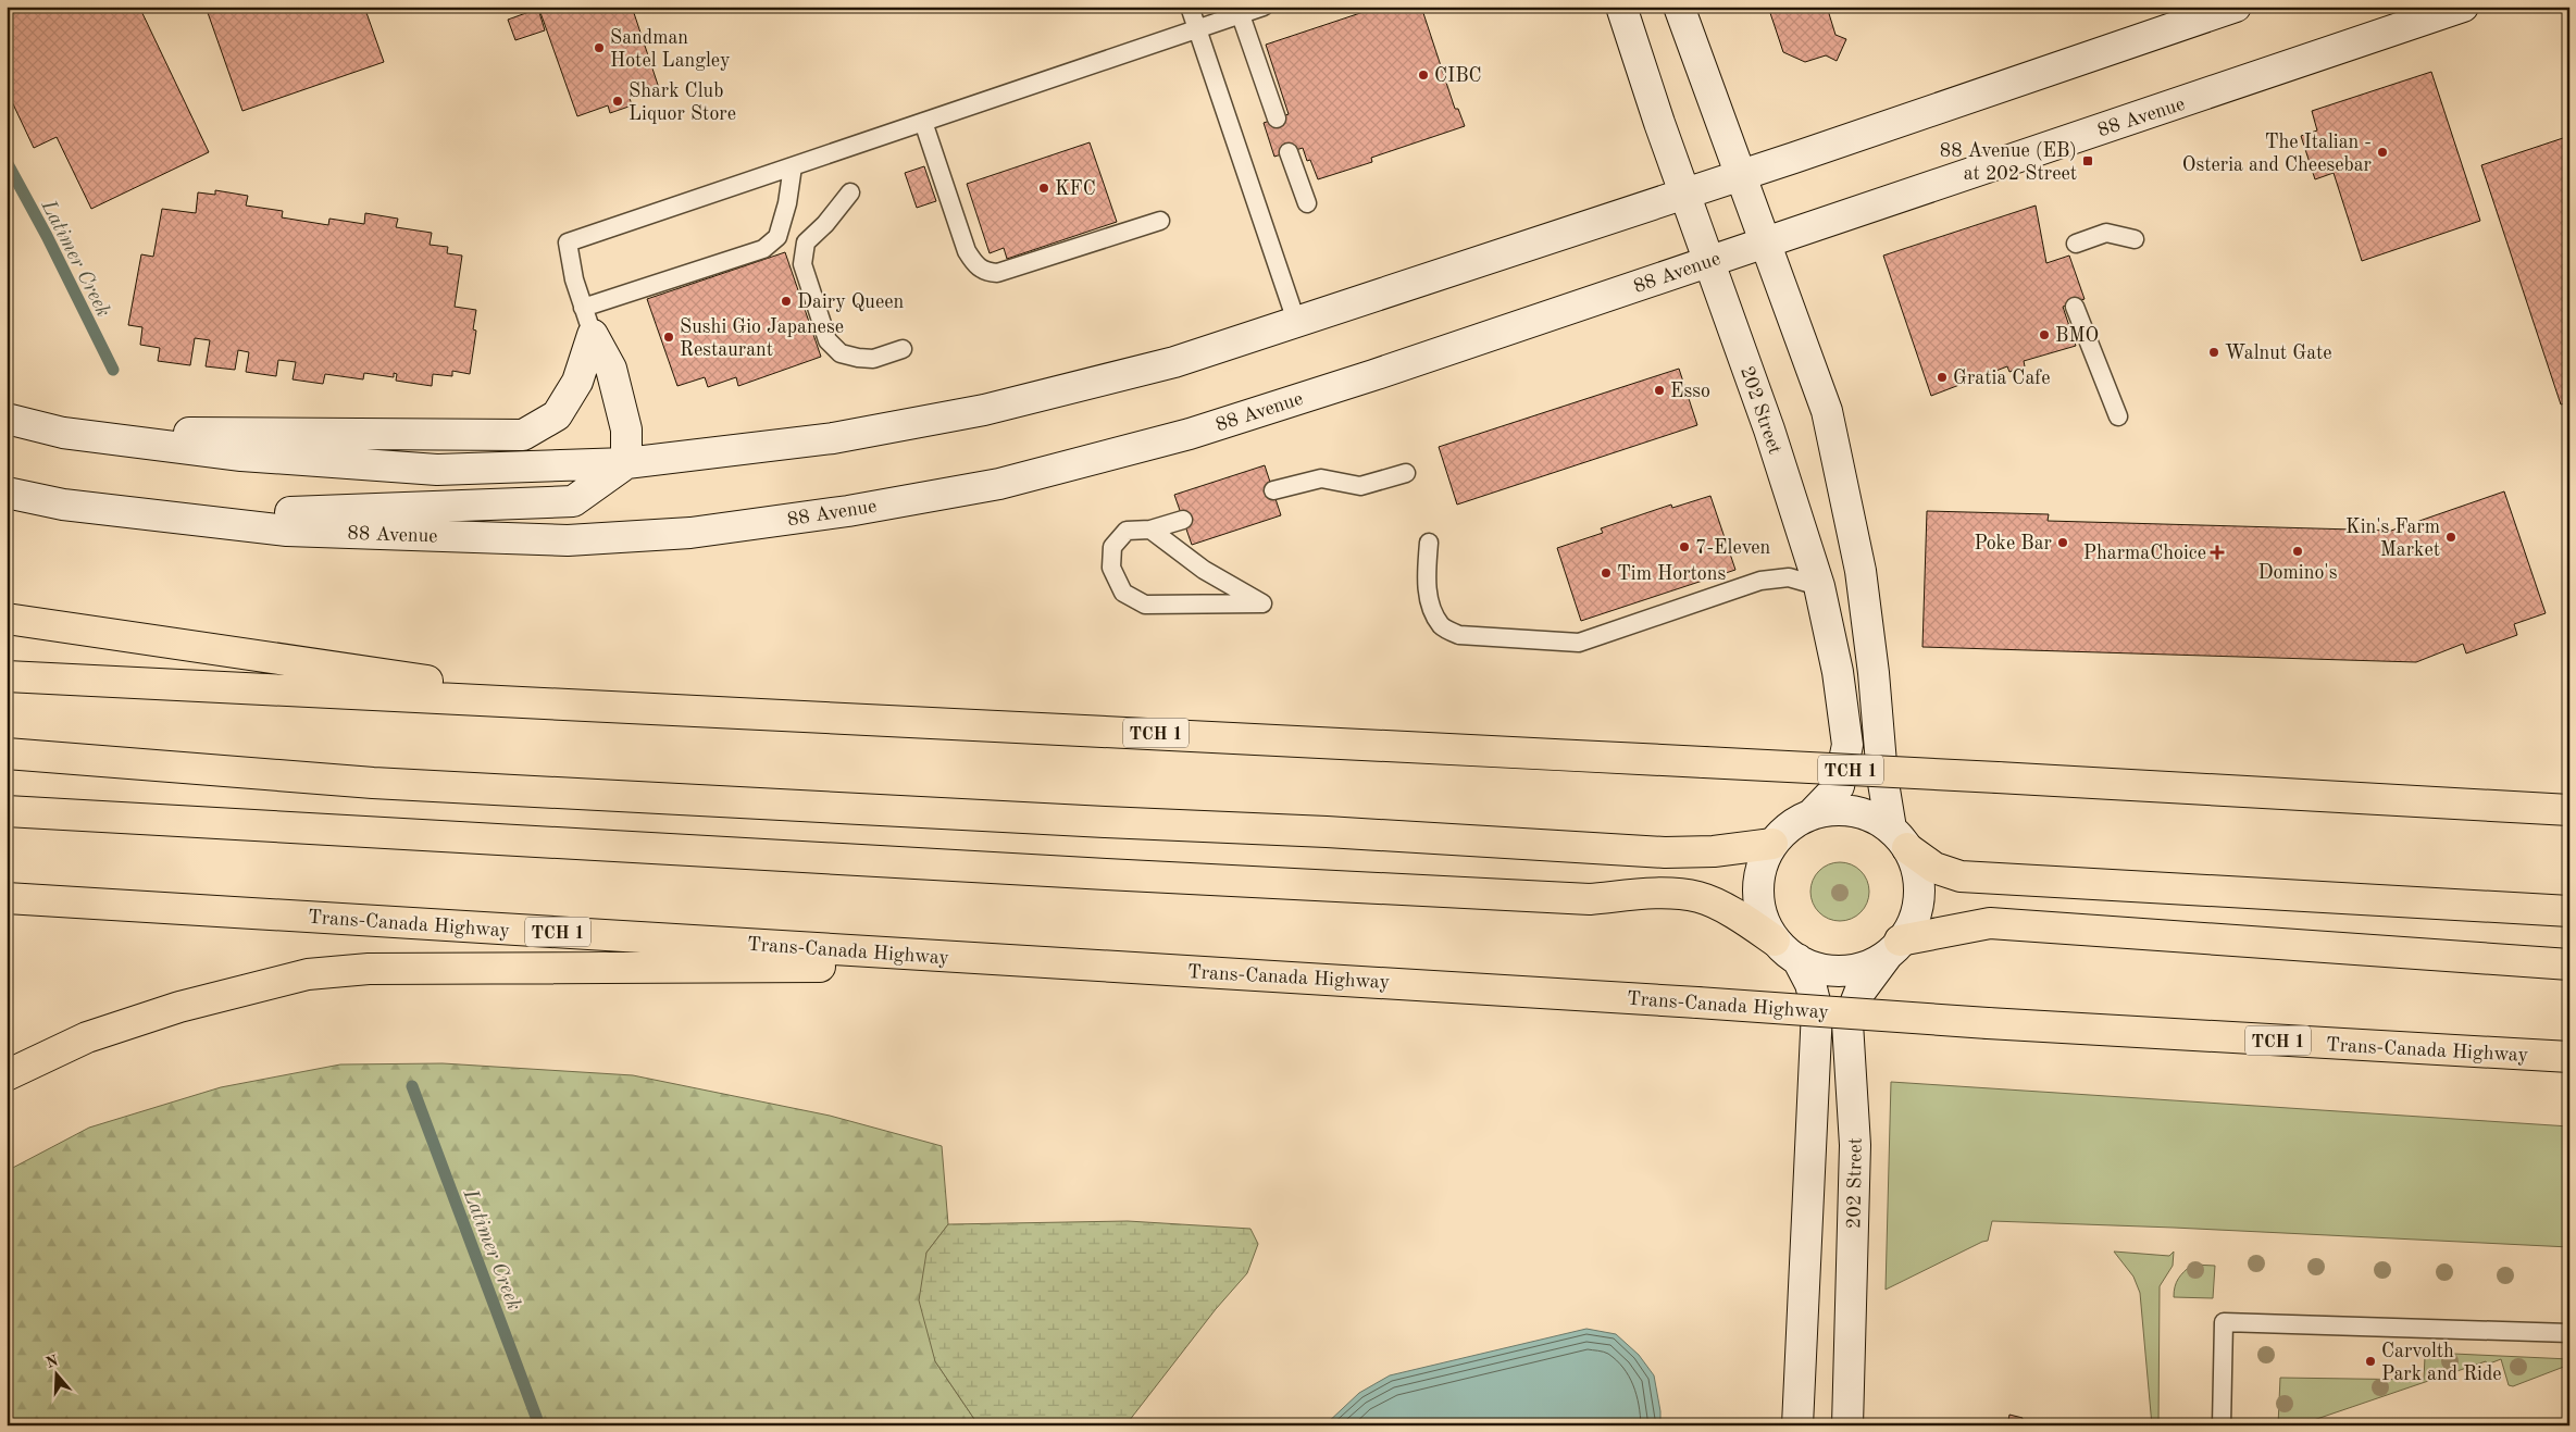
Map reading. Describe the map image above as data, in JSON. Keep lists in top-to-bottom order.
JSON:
{
  "streets": {
    "highway": ["TCH 1", "Trans-Canada Highway"],
    "main road": ["88 Avenue", "202 Street"]
  },
  "crossings": [
    ["88 Avenue", "202 Street"]
  ],
  "water": ["Latimer Creek"],
  "places": {
    "other": [
      "Sandman Hotel Langley",
      "CIBC",
      "Shark Club Liquor Store",
      "The Italian - Osteria and Cheesebar",
      "KFC",
      "Dairy Queen",
      "BMO",
      "Sushi Gio Japanese Restaurant",
      "Walnut Gate",
      "Gratia Cafe",
      "Esso",
      "Kin's Farm Market",
      "Poke Bar",
      "7-Eleven",
      "Domino's",
      "Tim Hortons",
      "Carvolth Park and Ride"
    ],
    "transit": ["88 Avenue (EB) at 202 Street"],
    "health": ["PharmaChoice"]
  },
  "north": "top"
}
